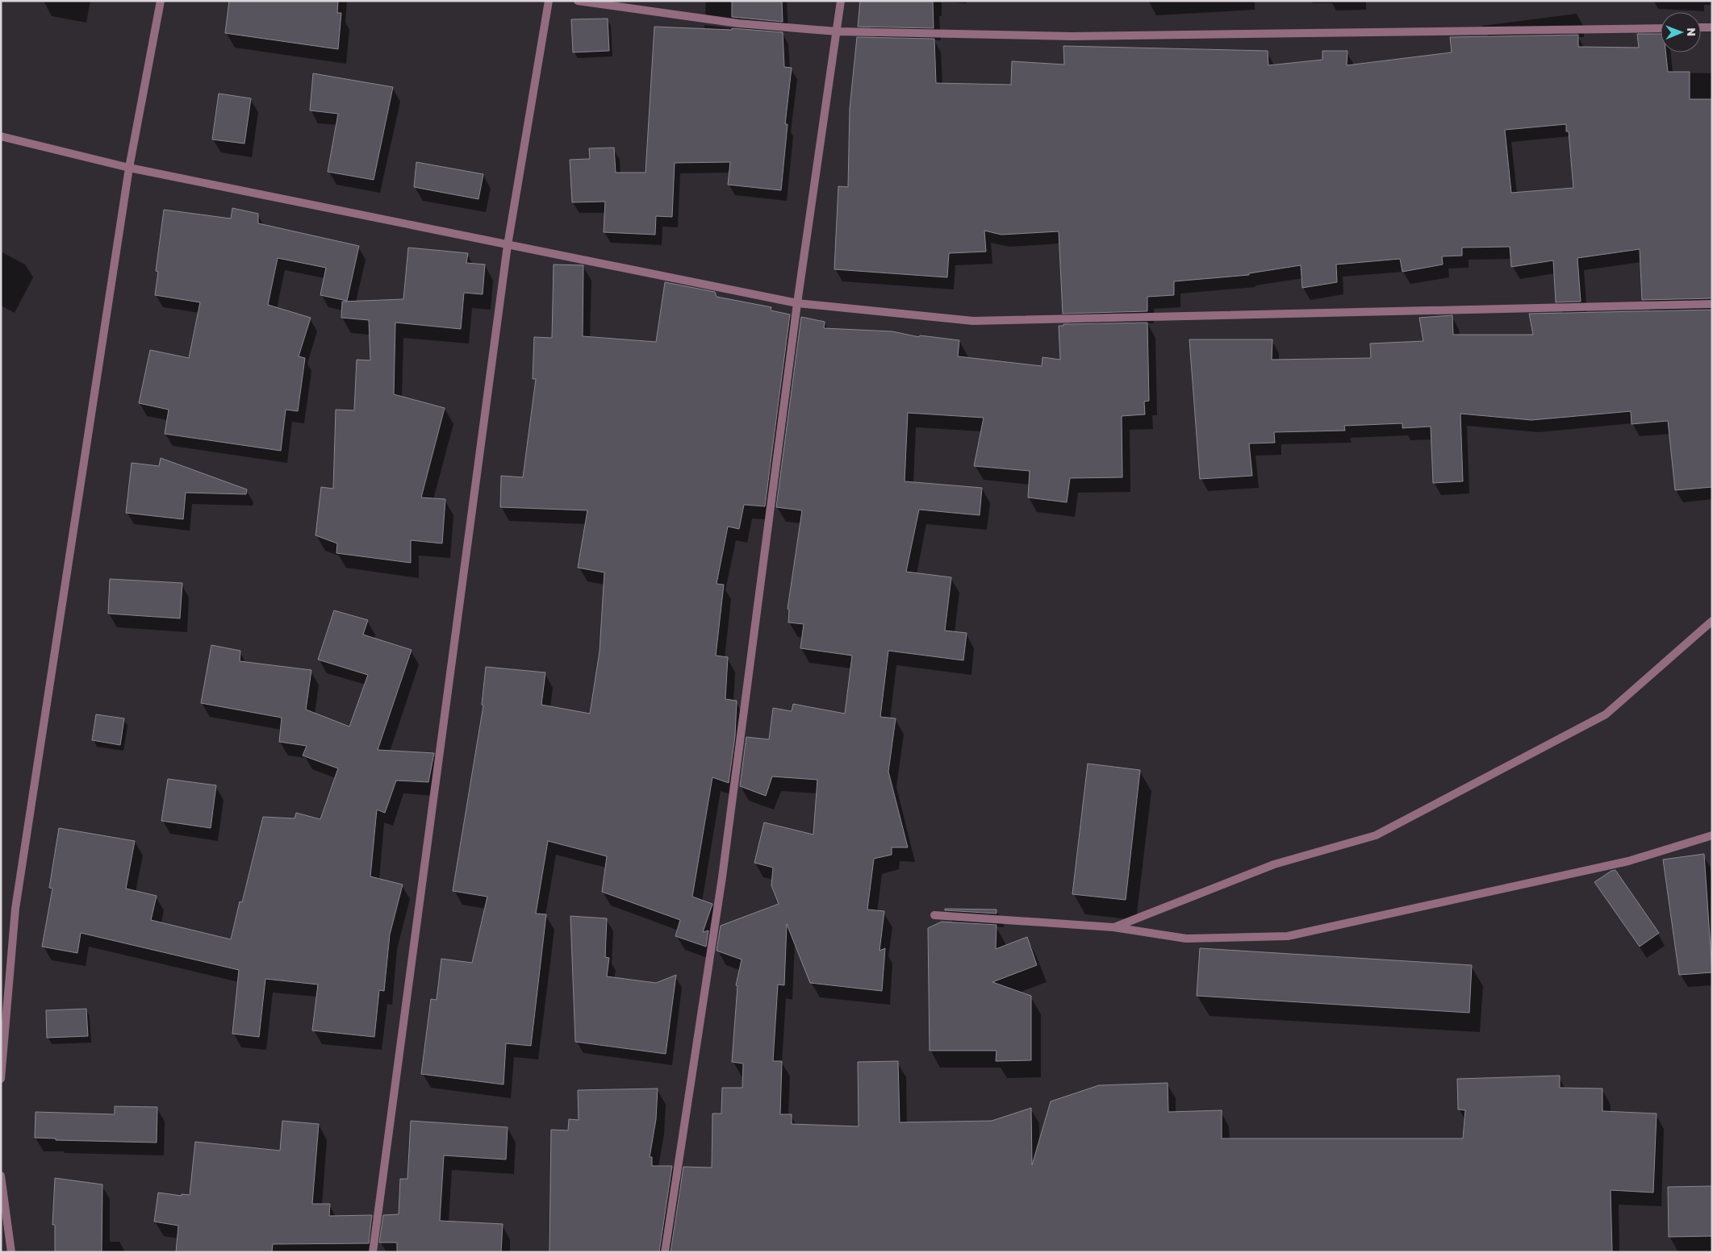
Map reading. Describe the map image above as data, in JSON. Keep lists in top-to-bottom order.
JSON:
{
  "north": "right"
}
